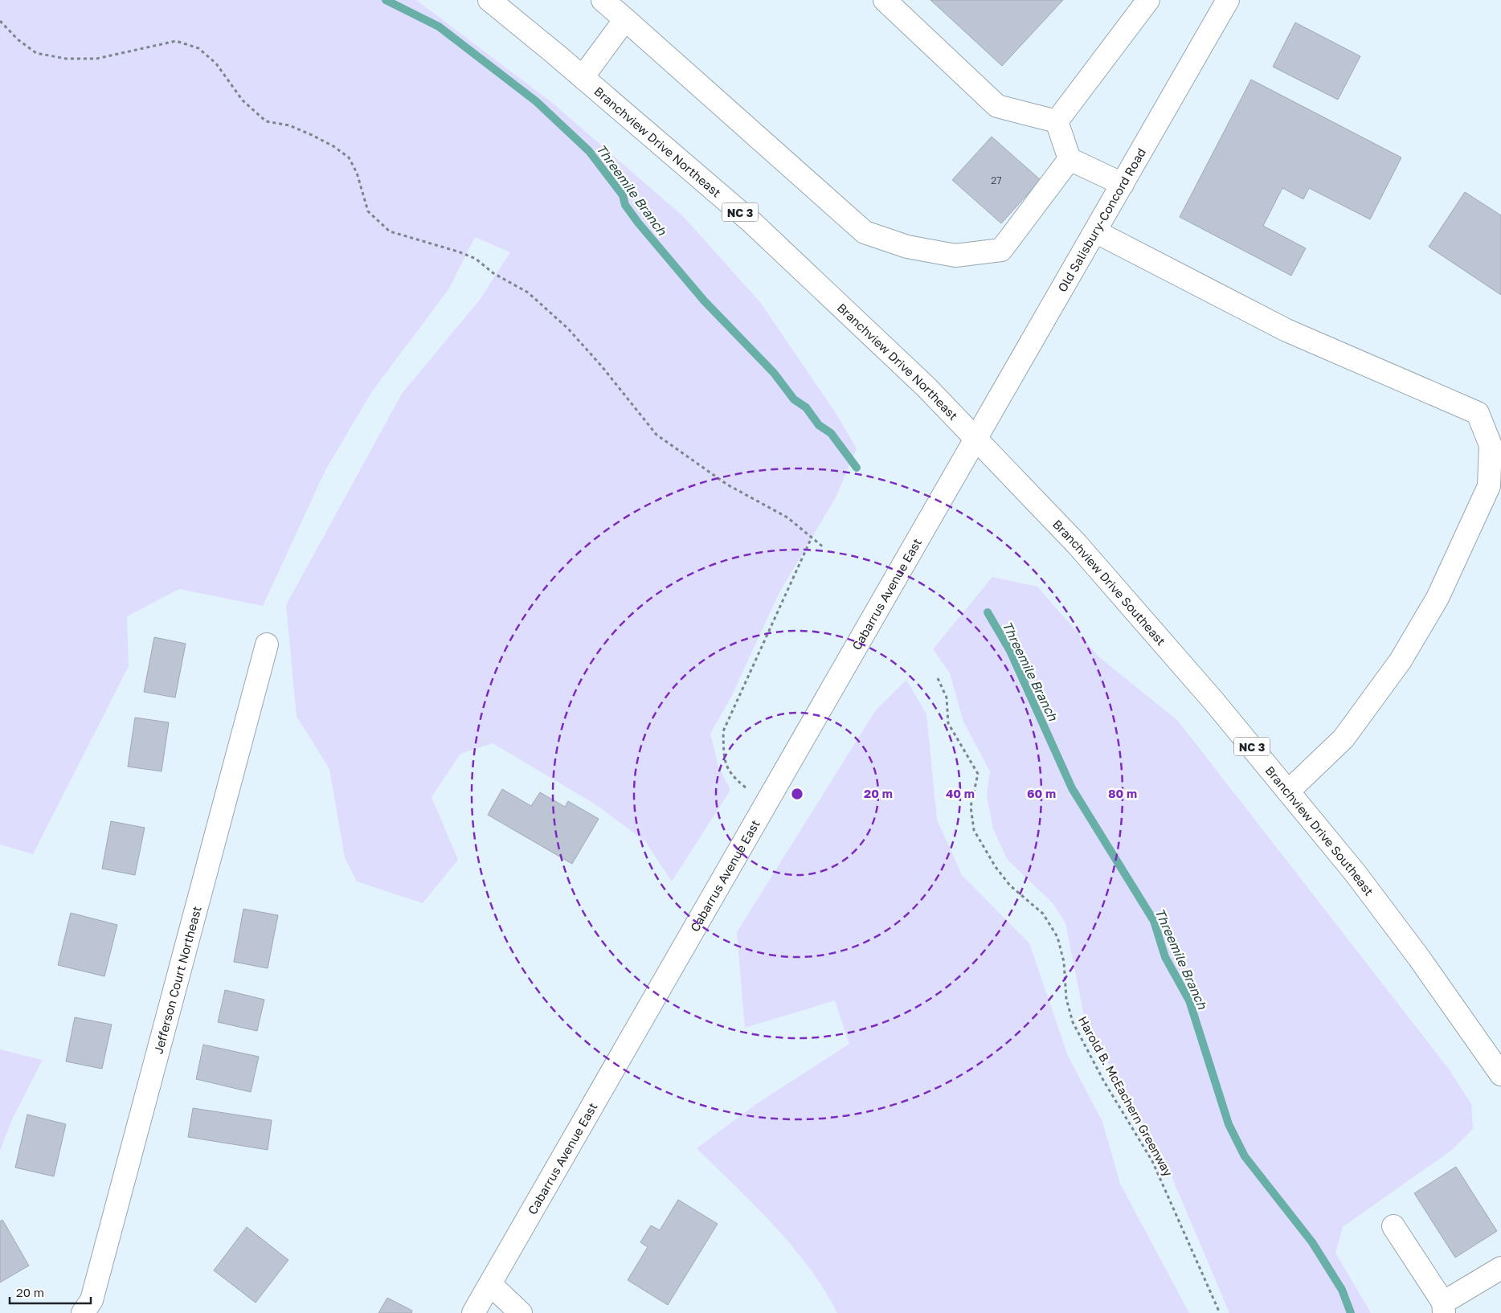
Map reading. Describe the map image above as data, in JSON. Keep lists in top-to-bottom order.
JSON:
{
  "streets": {
    "main road": [
      "Branchview Drive Northeast",
      "NC 3",
      "Old Salisbury-Concord Road",
      "Branchview Drive Southeast",
      "Cabarrus Avenue East",
      "Jefferson Court Northeast"
    ],
    "path": ["Harold B. McEachern Greenway"]
  },
  "crossings": [
    ["Branchview Drive Northeast", "Old Salisbury-Concord Road"],
    ["Branchview Drive Northeast", "Branchview Drive Southeast"],
    ["Branchview Drive Northeast", "Cabarrus Avenue East"],
    ["Old Salisbury-Concord Road", "Branchview Drive Southeast"],
    ["Old Salisbury-Concord Road", "Cabarrus Avenue East"],
    ["Branchview Drive Southeast", "Cabarrus Avenue East"]
  ],
  "water": ["Threemile Branch"],
  "house_numbers": ["27"],
  "scale_bar": "20 m",
  "rings": [
    "20 m",
    "40 m",
    "60 m",
    "80 m"
  ]
}
